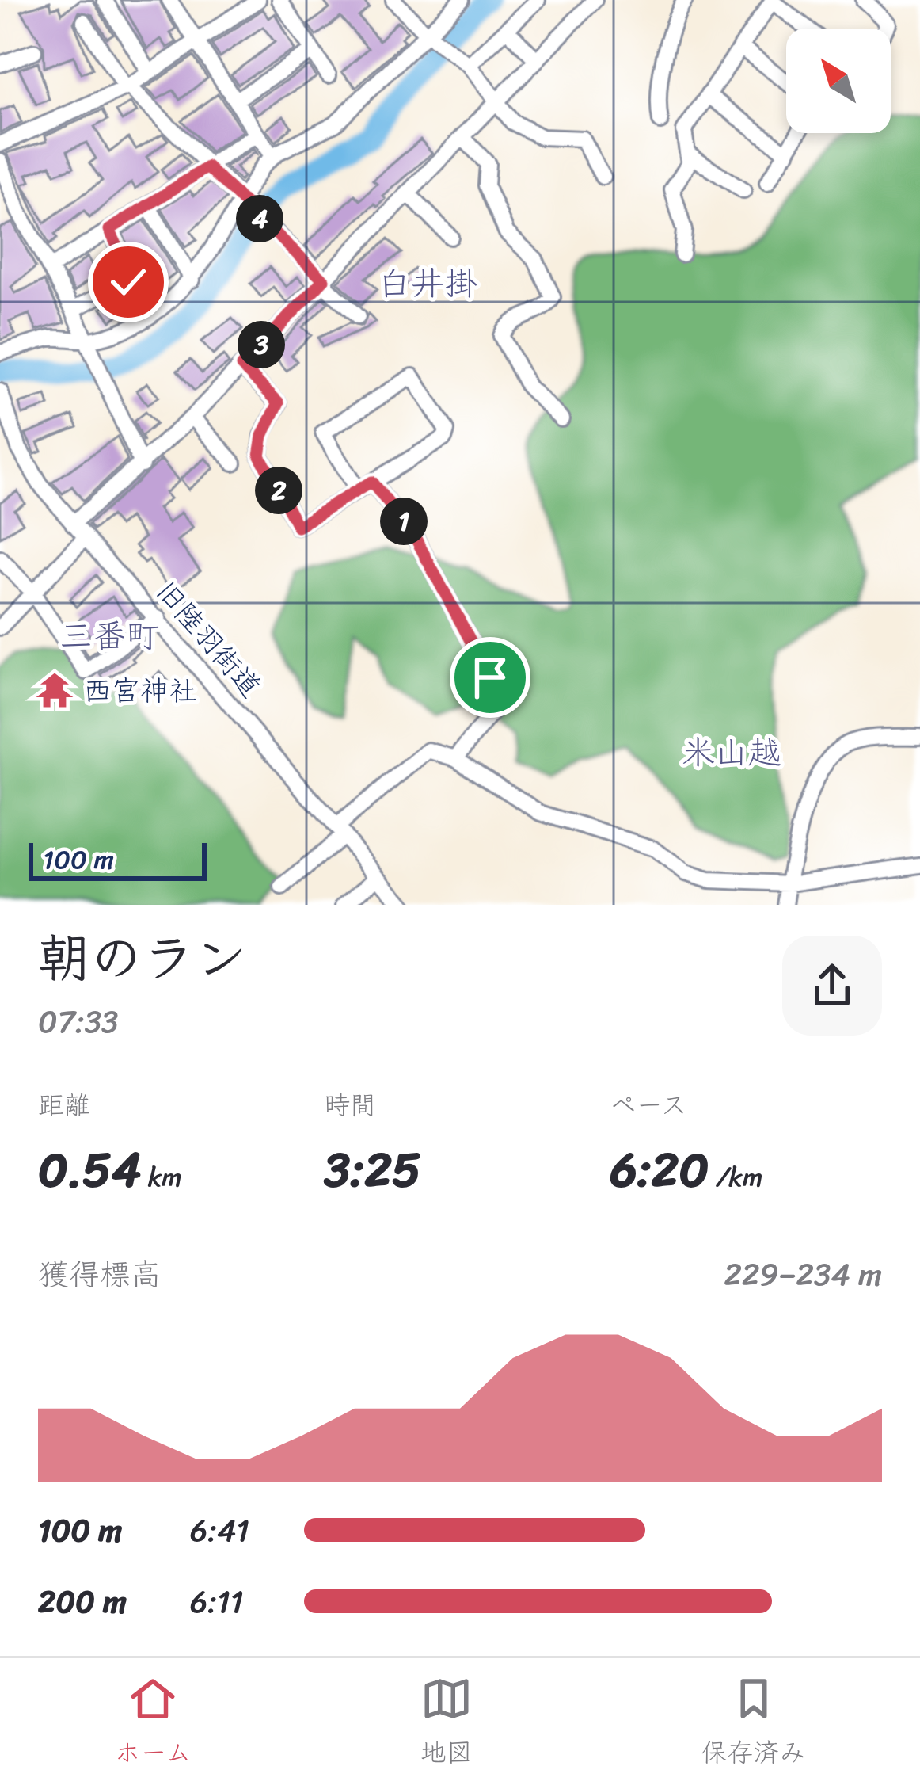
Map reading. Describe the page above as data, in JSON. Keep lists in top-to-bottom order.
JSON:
{
  "streets": {
    "street": ["旧陸羽街道"]
  },
  "districts": ["白井掛", "三番町", "米山越"],
  "places": {
    "temple": ["西宮神社"]
  },
  "scale_bar": "100 m",
  "north": "top left",
  "page": {
    "pins": [
      "4",
      "3",
      "2",
      "1"
    ],
    "scale": "100 m",
    "heading": ["朝のラン", "07:33"],
    "stats": [
      ["距離", "0.54 km"],
      ["時間", "3:25"],
      ["ペース", "6:20 /km"]
    ],
    "chart": ["獲得標高", "229–234 m"],
    "list": [
      {
        "name": "100 m",
        "note": "6:41"
      },
      {
        "name": "200 m",
        "note": "6:11"
      }
    ],
    "tabs": ["ホーム", "地図", "保存済み"]
  }
}
